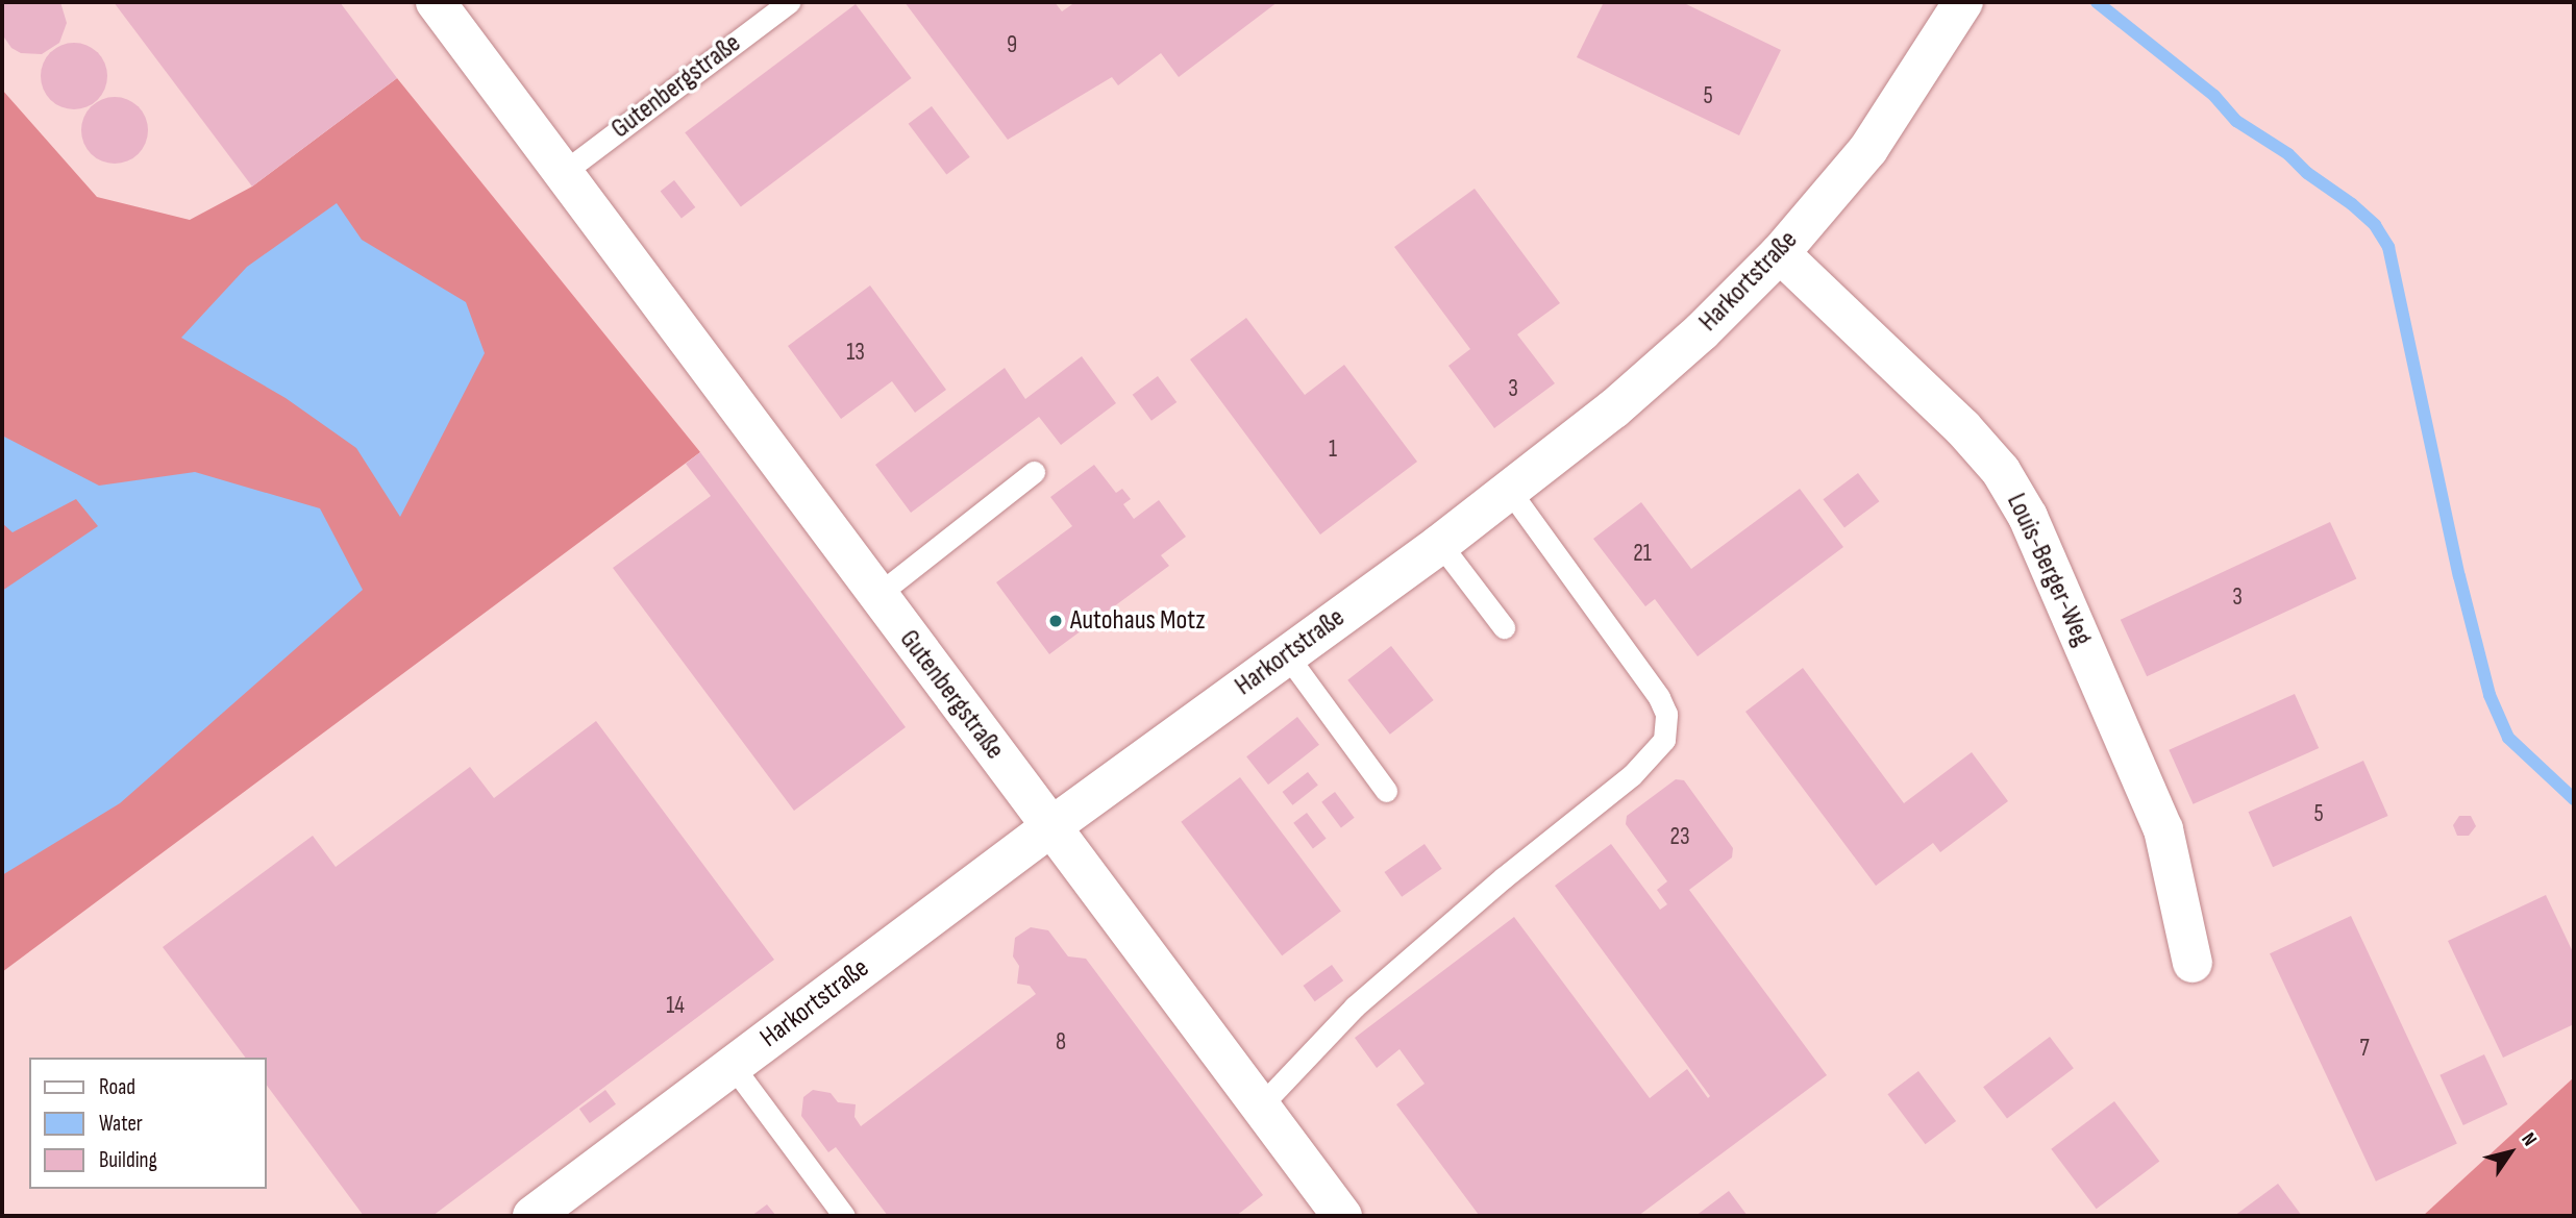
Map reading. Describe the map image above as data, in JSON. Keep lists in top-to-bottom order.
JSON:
{
  "streets": {
    "street": ["Gutenbergstraße", "Harkortstraße", "Louis-Berger-Weg"]
  },
  "crossings": [
    ["Gutenbergstraße", "Harkortstraße"],
    ["Harkortstraße", "Louis-Berger-Weg"]
  ],
  "places": ["Autohaus Motz"],
  "house_numbers": [
    "9",
    "5",
    "13",
    "3",
    "1",
    "21",
    "3",
    "5",
    "23",
    "14",
    "8",
    "7"
  ],
  "legend": ["Road", "Water", "Building"],
  "north": "top right"
}
